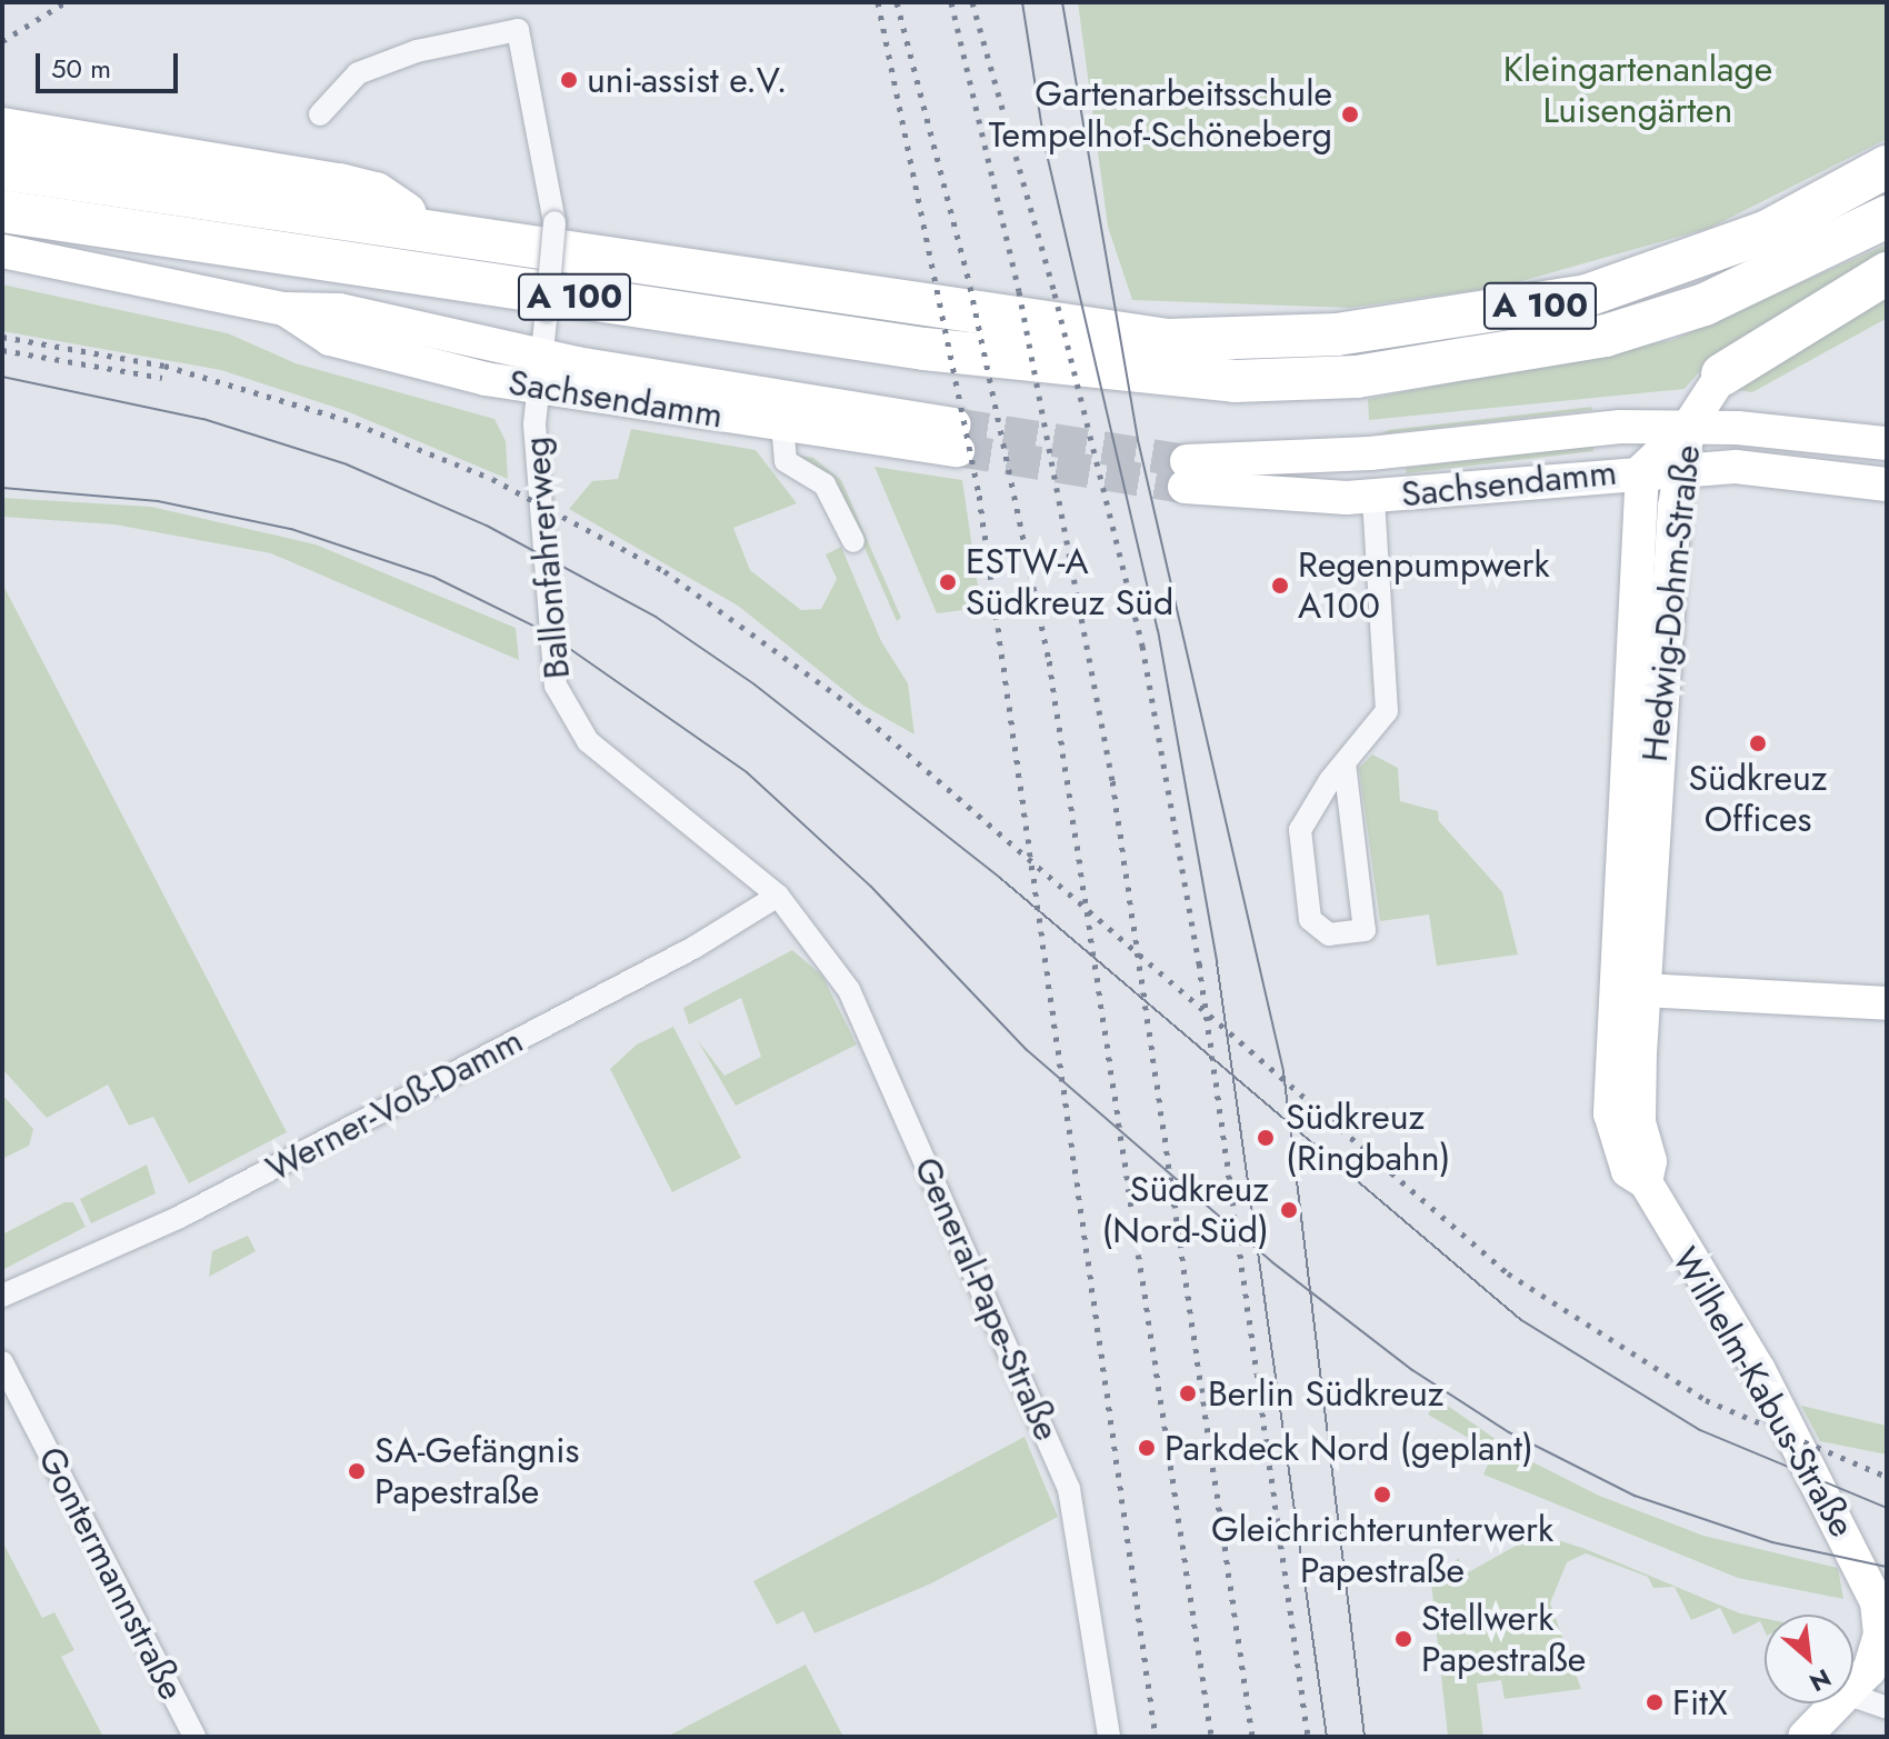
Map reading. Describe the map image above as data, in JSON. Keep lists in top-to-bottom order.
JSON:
{
  "streets": {
    "highway": ["A 100"],
    "main road": ["Sachsendamm", "Hedwig-Dohm-Straße", "Wilhelm-Kabus-Straße"],
    "street": [
      "Ballonfahrerweg",
      "Werner-Voß-Damm",
      "General-Pape-Straße",
      "Gontermannstraße"
    ]
  },
  "crossings": [
    ["Sachsendamm", "Ballonfahrerweg"],
    ["Sachsendamm", "Hedwig-Dohm-Straße"],
    ["Ballonfahrerweg", "Werner-Voß-Damm"],
    ["Ballonfahrerweg", "General-Pape-Straße"],
    ["Hedwig-Dohm-Straße", "Wilhelm-Kabus-Straße"],
    ["Werner-Voß-Damm", "General-Pape-Straße"]
  ],
  "parks": ["Kleingartenanlage Luisengärten"],
  "places": [
    "uni-assist e.V.",
    "Gartenarbeitsschule Tempelhof-Schöneberg",
    "ESTW-A Südkreuz Süd",
    "Regenpumpwerk A100",
    "Südkreuz Offices",
    "Südkreuz (Ringbahn)",
    "Südkreuz (Nord-Süd)",
    "Berlin Südkreuz",
    "Parkdeck Nord (geplant)",
    "SA-Gefängnis Papestraße",
    "Gleichrichterunterwerk Papestraße",
    "Stellwerk Papestraße",
    "FitX"
  ],
  "scale_bar": "50 m",
  "north": "bottom right"
}
